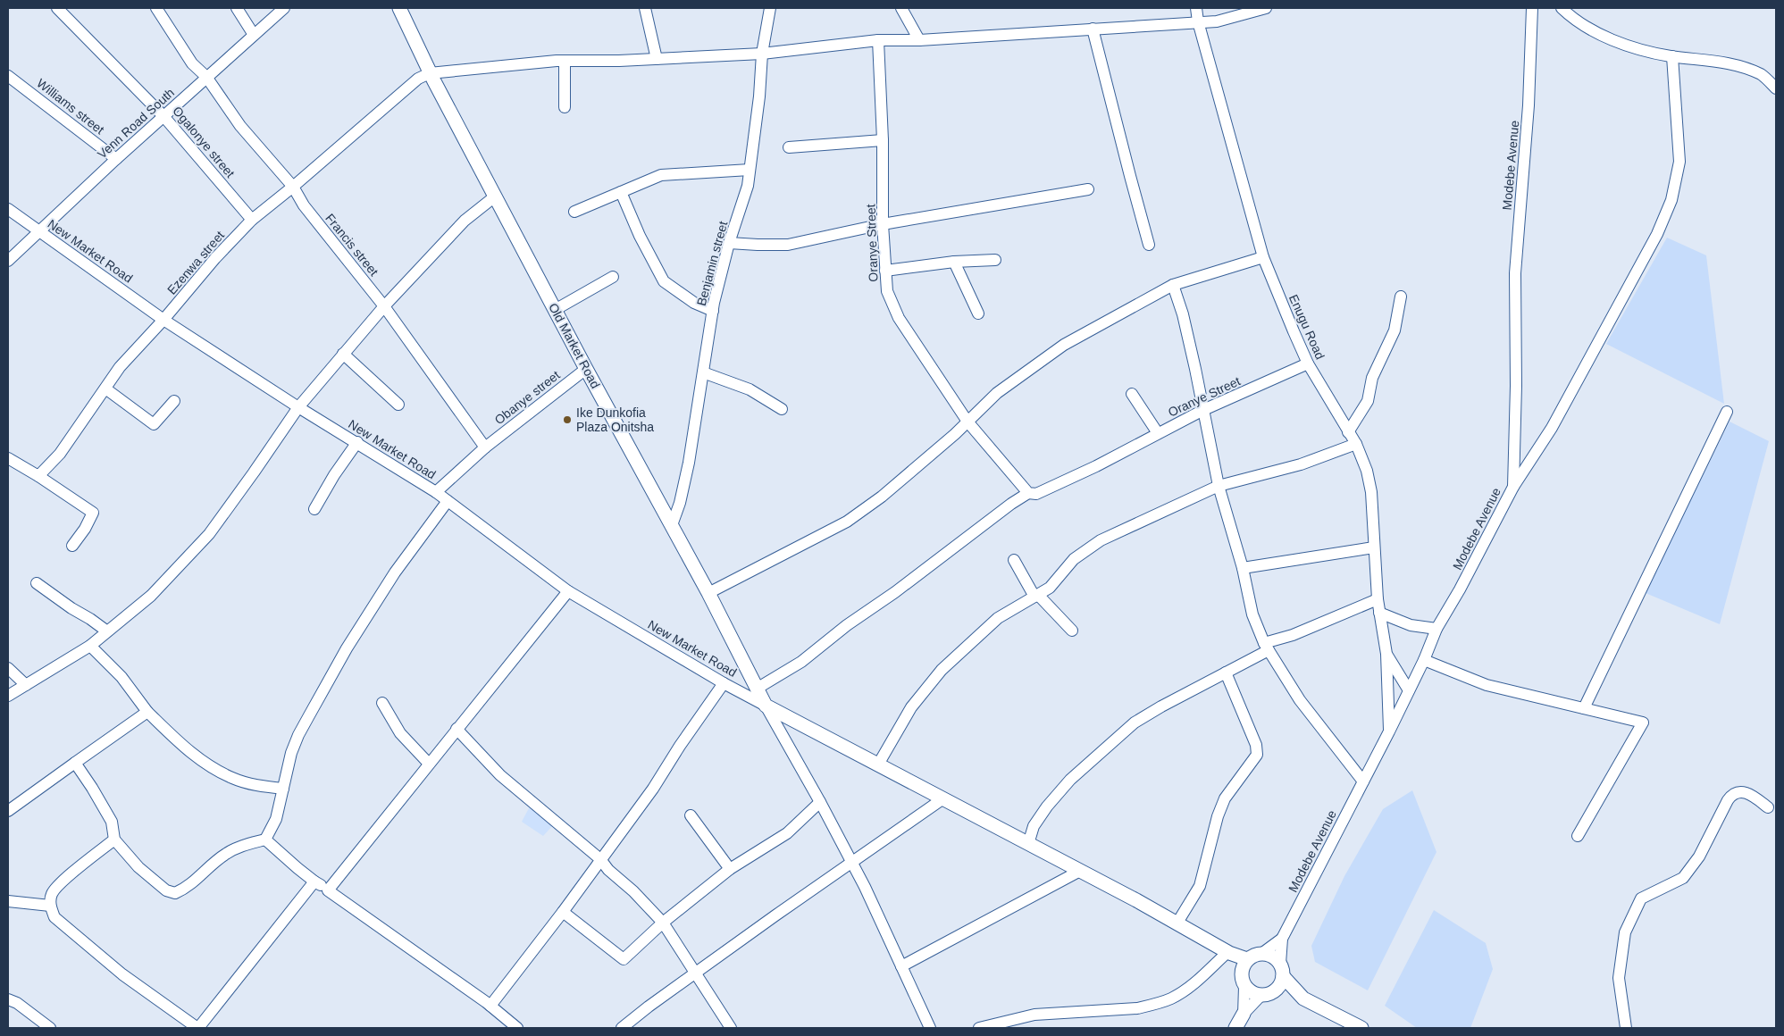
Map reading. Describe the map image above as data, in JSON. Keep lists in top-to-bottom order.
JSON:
{
  "streets": {
    "main road": ["Old Market Road"],
    "street": [
      "Williams street",
      "Venn Road South",
      "Ogalonye street",
      "Modebe Avenue",
      "Oranye Street",
      "Francis street",
      "New Market Road",
      "Ezenwa street",
      "Benjamin street",
      "Enugu Road",
      "Obanye street"
    ]
  },
  "crossings": [
    ["Williams street", "Venn Road South"],
    ["Venn Road South", "Ogalonye street"],
    ["Venn Road South", "Francis street"],
    ["Venn Road South", "New Market Road"],
    ["Ogalonye street", "Ezenwa street"],
    ["Oranye Street", "Enugu Road"],
    ["Francis street", "Ezenwa street"],
    ["Francis street", "Obanye street"],
    ["New Market Road", "Ezenwa street"],
    ["New Market Road", "Old Market Road"],
    ["Ezenwa street", "Old Market Road"],
    ["Benjamin street", "Old Market Road"],
    ["Old Market Road", "Obanye street"]
  ],
  "places": ["Ike Dunkofia Plaza Onitsha"]
}
